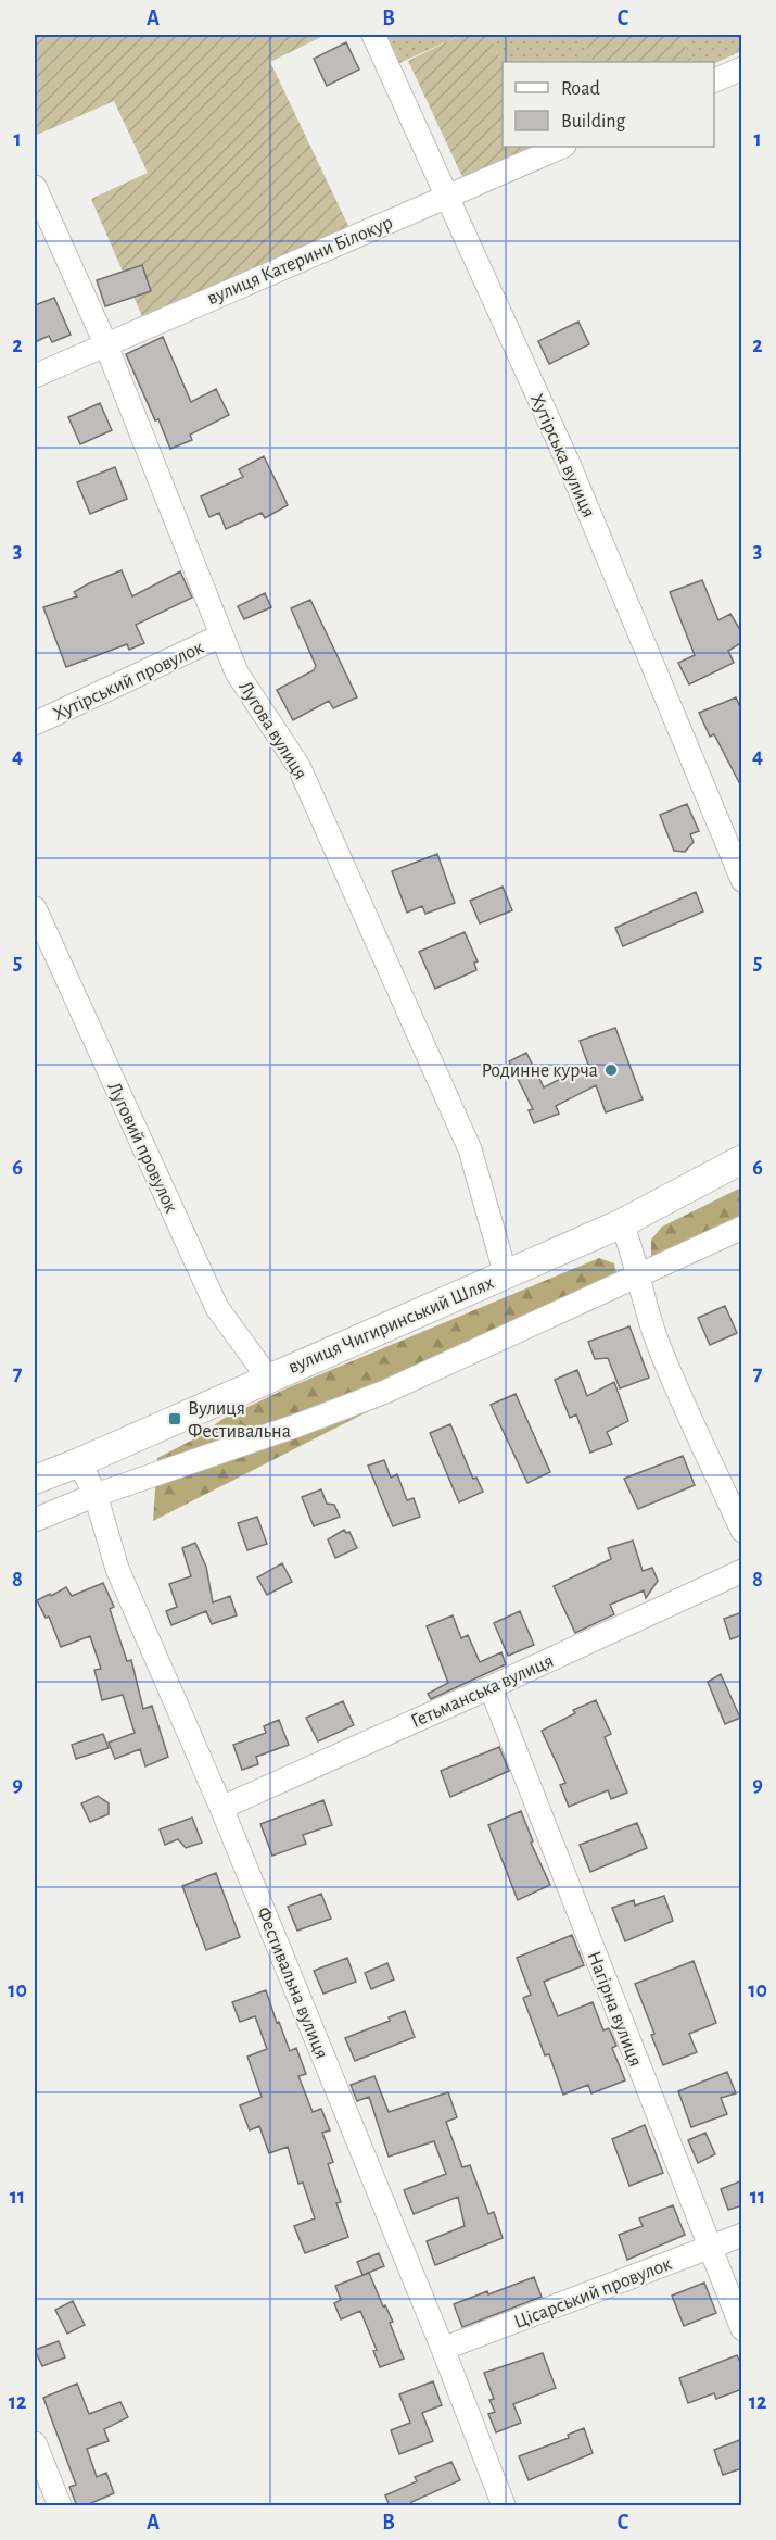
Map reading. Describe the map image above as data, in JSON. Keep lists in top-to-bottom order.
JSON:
{
  "streets": {
    "main road": ["вулиця Чигиринський Шлях"],
    "street": [
      "вулиця Катерини Білокур",
      "Хутірська вулиця",
      "Хутірський провулок",
      "Лугова вулиця",
      "Луговий провулок",
      "Гетьманська вулиця",
      "Фестивальна вулиця",
      "Нагірна вулиця",
      "Цісарський провулок"
    ]
  },
  "crossings": [
    ["вулиця Катерини Білокур", "Хутірська вулиця"],
    ["вулиця Катерини Білокур", "Лугова вулиця"],
    ["Хутірський провулок", "Лугова вулиця"],
    ["Лугова вулиця", "вулиця Чигиринський Шлях"],
    ["Луговий провулок", "вулиця Чигиринський Шлях"],
    ["вулиця Чигиринський Шлях", "Фестивальна вулиця"],
    ["Гетьманська вулиця", "Фестивальна вулиця"],
    ["Гетьманська вулиця", "Нагірна вулиця"],
    ["Фестивальна вулиця", "Цісарський провулок"],
    ["Нагірна вулиця", "Цісарський провулок"]
  ],
  "places": {
    "other": ["Родинне курча"],
    "transit": ["Вулиця Фестивальна"]
  },
  "legend": ["Road", "Building"],
  "grid": {
    "columns": ["A", "B", "C"],
    "rows": [
      "1",
      "2",
      "3",
      "4",
      "5",
      "6",
      "7",
      "8",
      "9",
      "10",
      "11",
      "12"
    ]
  }
}
